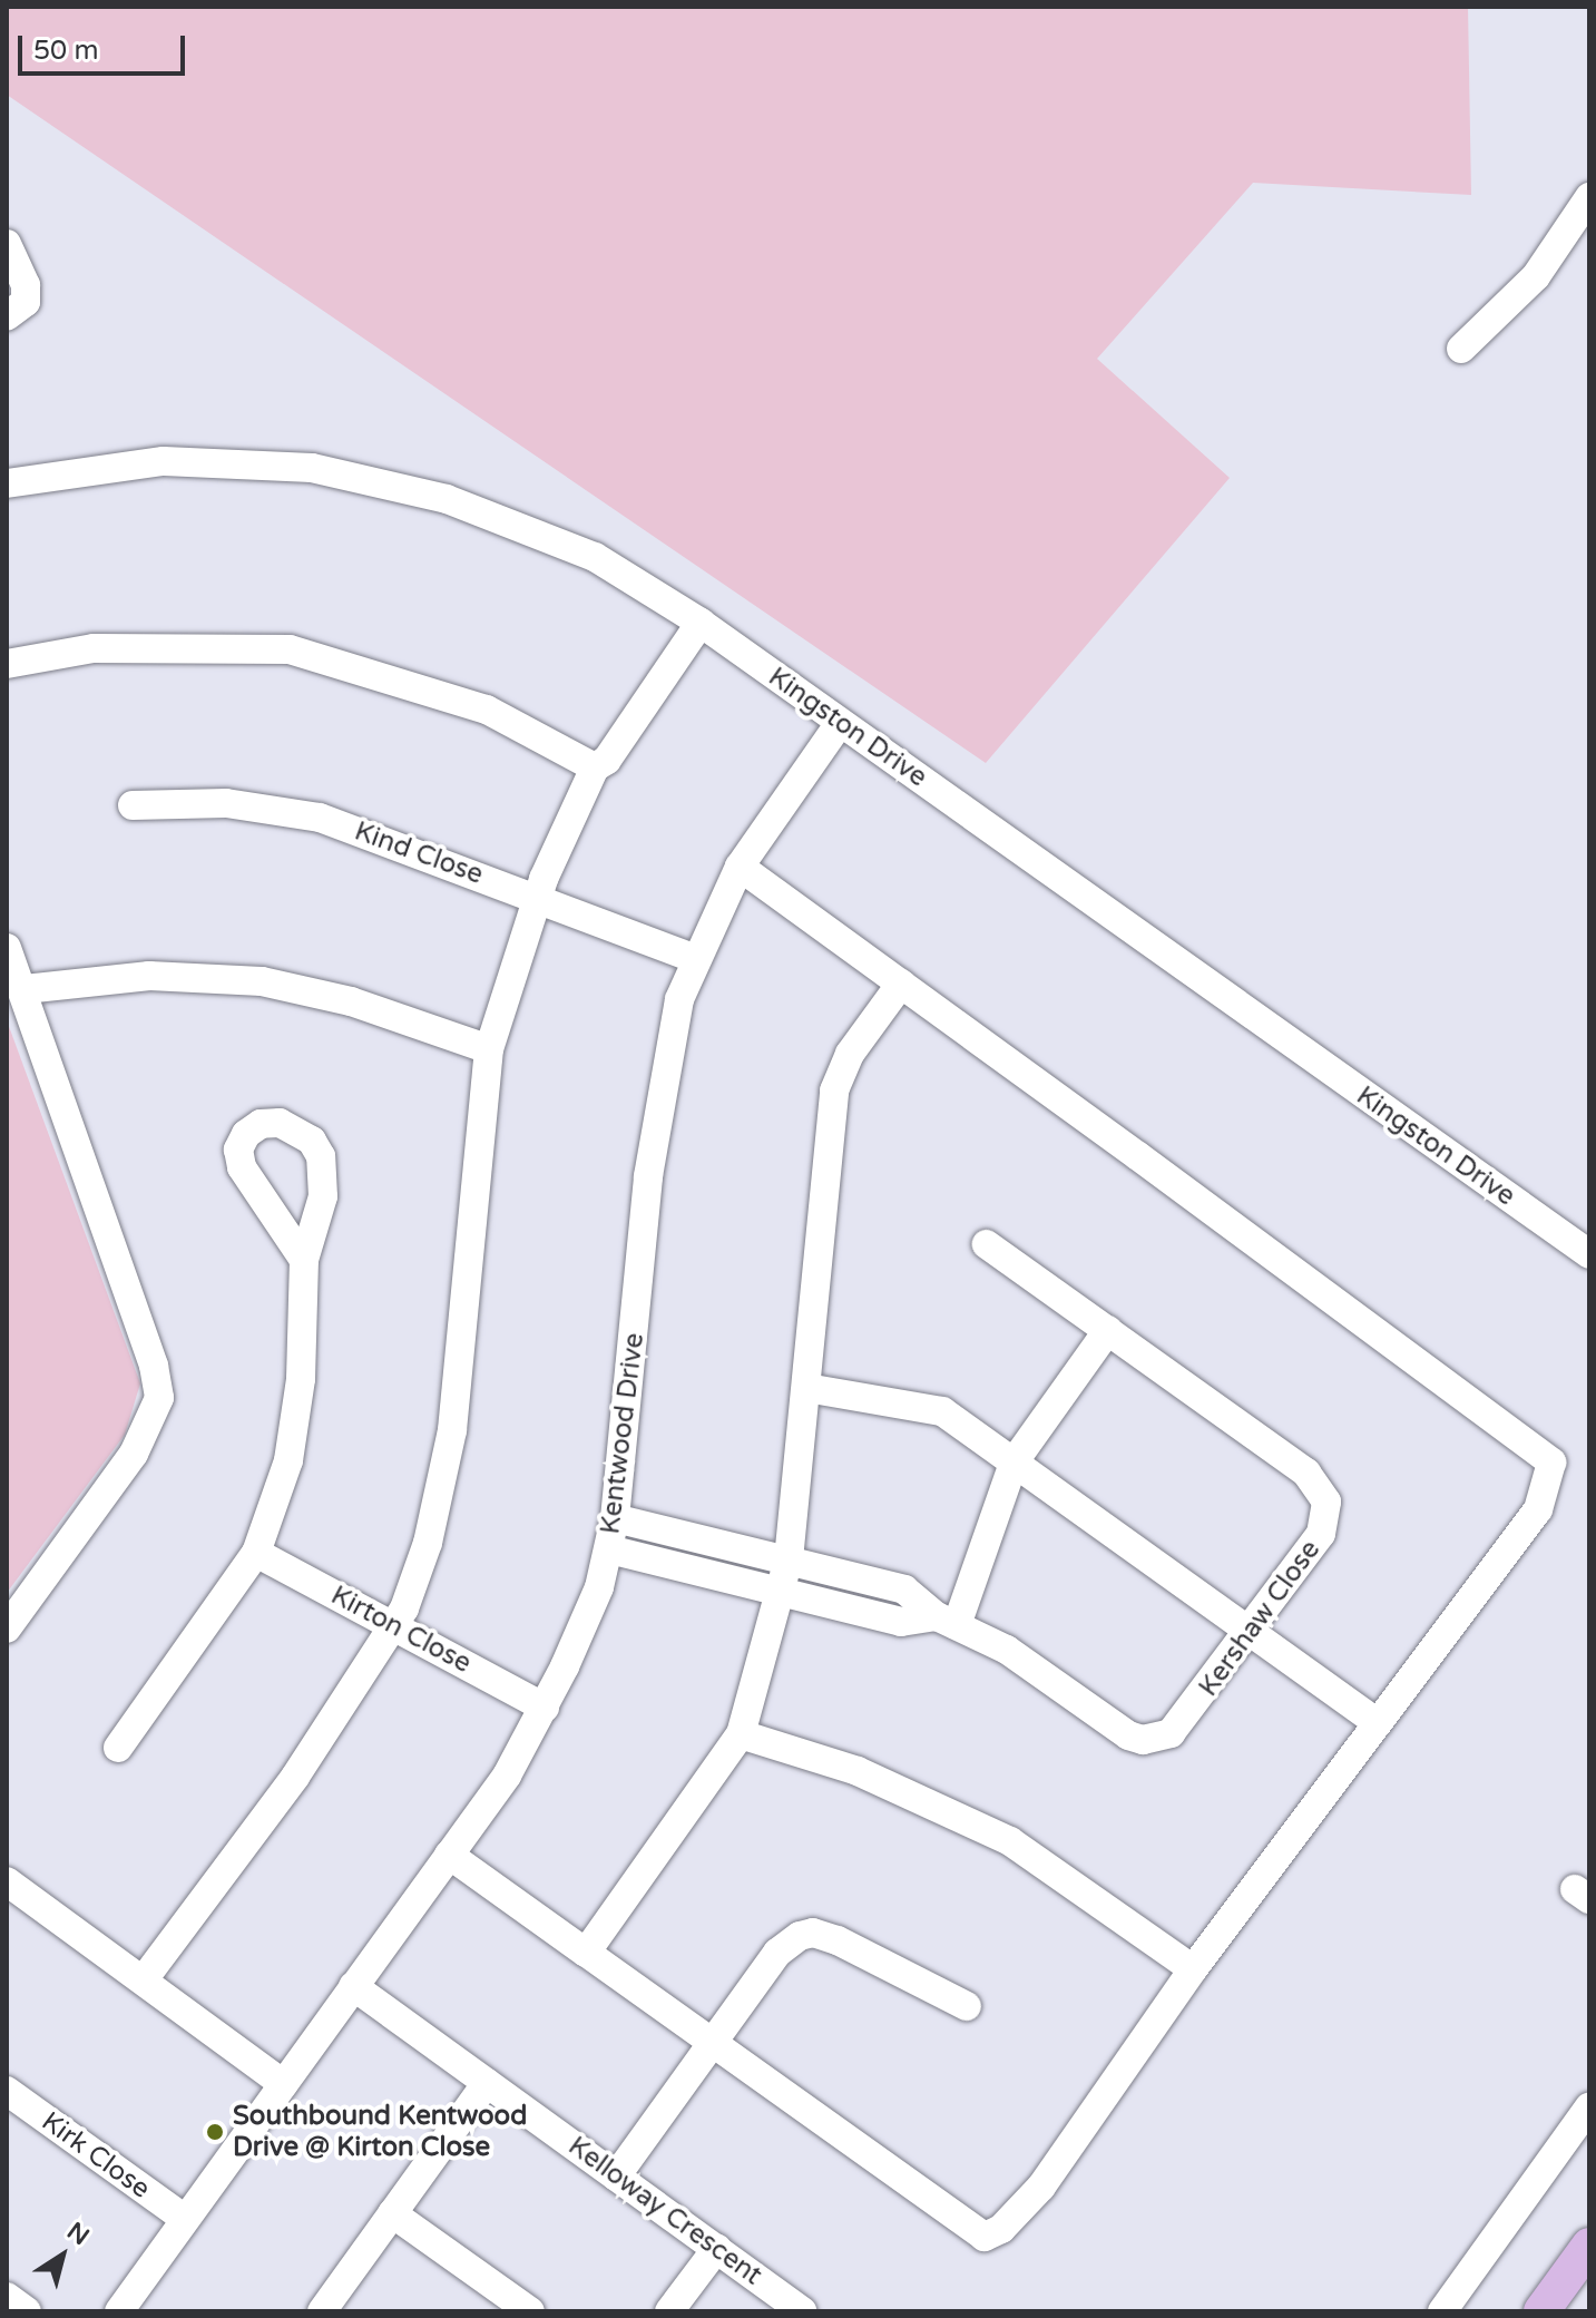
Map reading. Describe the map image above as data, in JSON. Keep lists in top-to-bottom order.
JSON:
{
  "streets": {
    "street": [
      "Kingston Drive",
      "Kind Close",
      "Kentwood Drive",
      "Kershaw Close",
      "Kirton Close",
      "Kirk Close",
      "Kelloway Crescent"
    ]
  },
  "crossings": [
    ["Kingston Drive", "Kentwood Drive"],
    ["Kind Close", "Kentwood Drive"],
    ["Kentwood Drive", "Kershaw Close"],
    ["Kentwood Drive", "Kirton Close"],
    ["Kentwood Drive", "Kirk Close"],
    ["Kentwood Drive", "Kelloway Crescent"]
  ],
  "places": ["Southbound Kentwood Drive @ Kirton Close"],
  "scale_bar": "50 m",
  "north": "top right"
}
